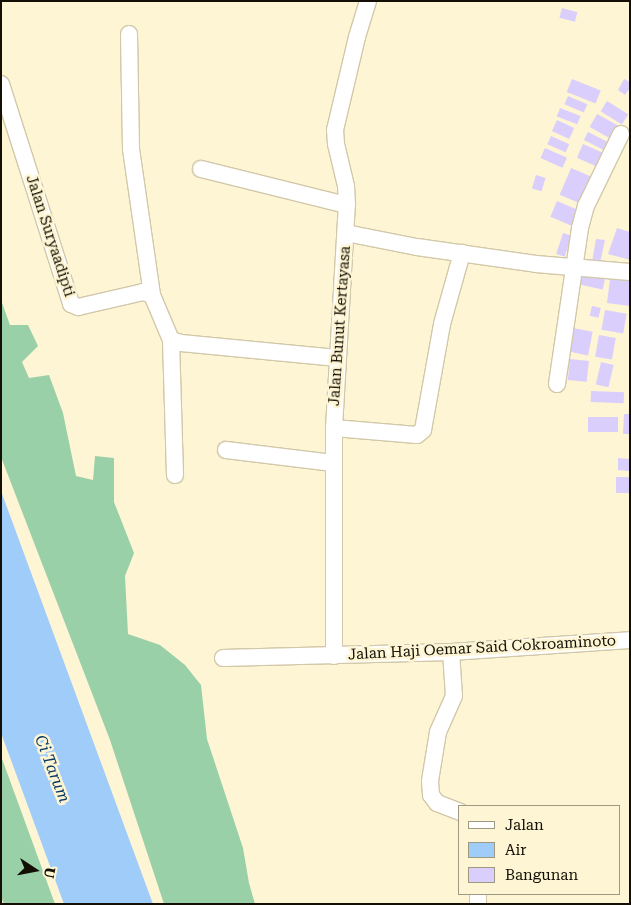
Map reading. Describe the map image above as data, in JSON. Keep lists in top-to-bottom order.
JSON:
{
  "streets": {
    "street": ["Jalan Suryaadipti", "Jalan Bunut Kertayasa", "Jalan Haji Oemar Said Cokroaminoto"]
  },
  "crossings": [
    ["Jalan Bunut Kertayasa", "Jalan Haji Oemar Said Cokroaminoto"]
  ],
  "water": ["Ci Tarum"],
  "legend": ["Jalan", "Air", "Bangunan"],
  "north": "right"
}
